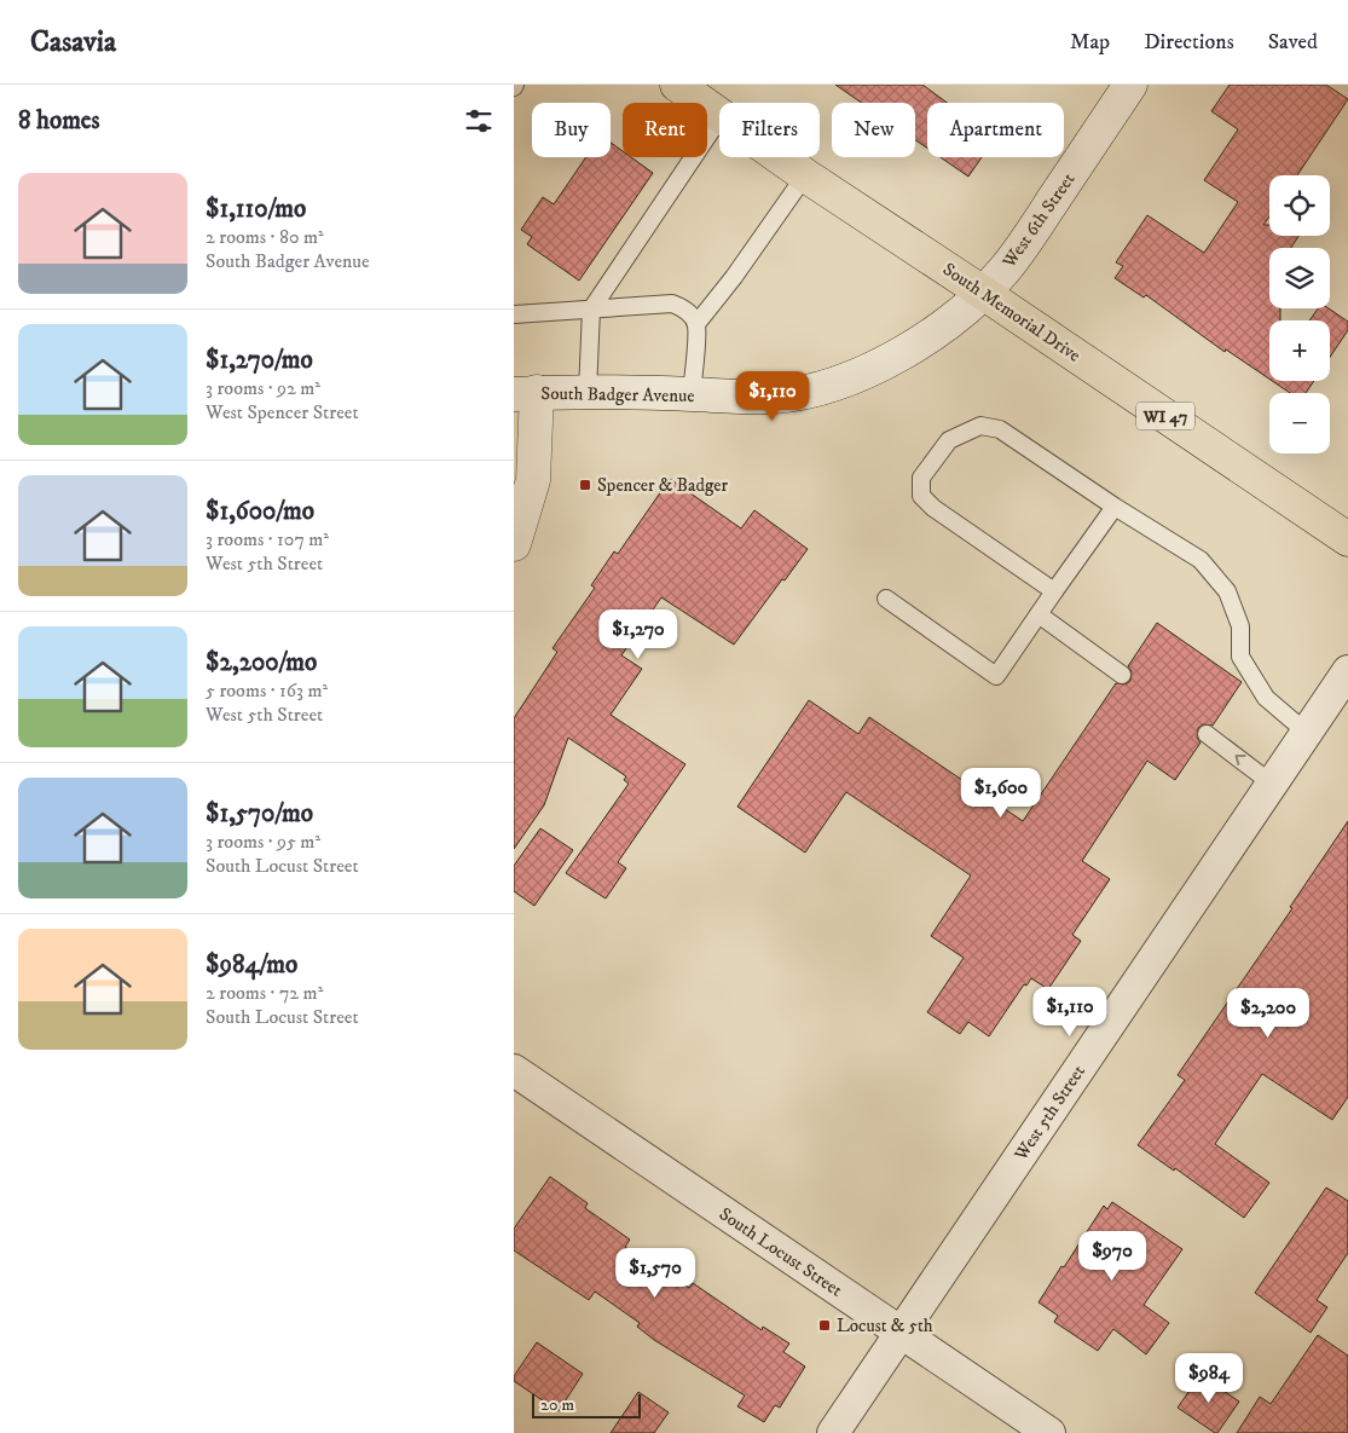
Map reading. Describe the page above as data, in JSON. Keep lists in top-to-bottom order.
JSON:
{
  "streets": {
    "main road": [
      "West 6th Street",
      "South Memorial Drive",
      "South Badger Avenue",
      "WI 47"
    ],
    "street": ["West 5th Street", "South Locust Street"]
  },
  "crossings": [
    ["West 6th Street", "South Memorial Drive"],
    ["West 6th Street", "South Badger Avenue"],
    ["South Memorial Drive", "South Badger Avenue"],
    ["West 5th Street", "South Locust Street"]
  ],
  "places": {
    "transit": ["Spencer & Badger", "Locust & 5th"]
  },
  "scale_bar": "20 m",
  "page": {
    "header": "Casavia",
    "nav": ["Map", "Directions", "Saved"],
    "heading": "8 homes",
    "chip": [
      "Buy",
      "Rent",
      "Filters",
      "New",
      "Apartment"
    ],
    "list": [
      {
        "name": "$1,110/mo",
        "note": "2 rooms · 80 m² · South Badger Avenue"
      },
      {
        "name": "$1,270/mo",
        "note": "3 rooms · 92 m² · West Spencer Street"
      },
      {
        "name": "$1,600/mo",
        "note": "3 rooms · 107 m² · West 5th Street"
      },
      {
        "name": "$2,200/mo",
        "note": "5 rooms · 163 m² · West 5th Street"
      },
      {
        "name": "$1,570/mo",
        "note": "3 rooms · 95 m² · South Locust Street"
      },
      {
        "name": "$984/mo",
        "note": "2 rooms · 72 m² · South Locust Street"
      }
    ],
    "map_buttons": ["+", "−"],
    "price": [
      "$1,110",
      "$1,270",
      "$1,600",
      "$1,110",
      "$2,200",
      "$970",
      "$1,570",
      "$984"
    ],
    "scale": "20 m"
  }
}
